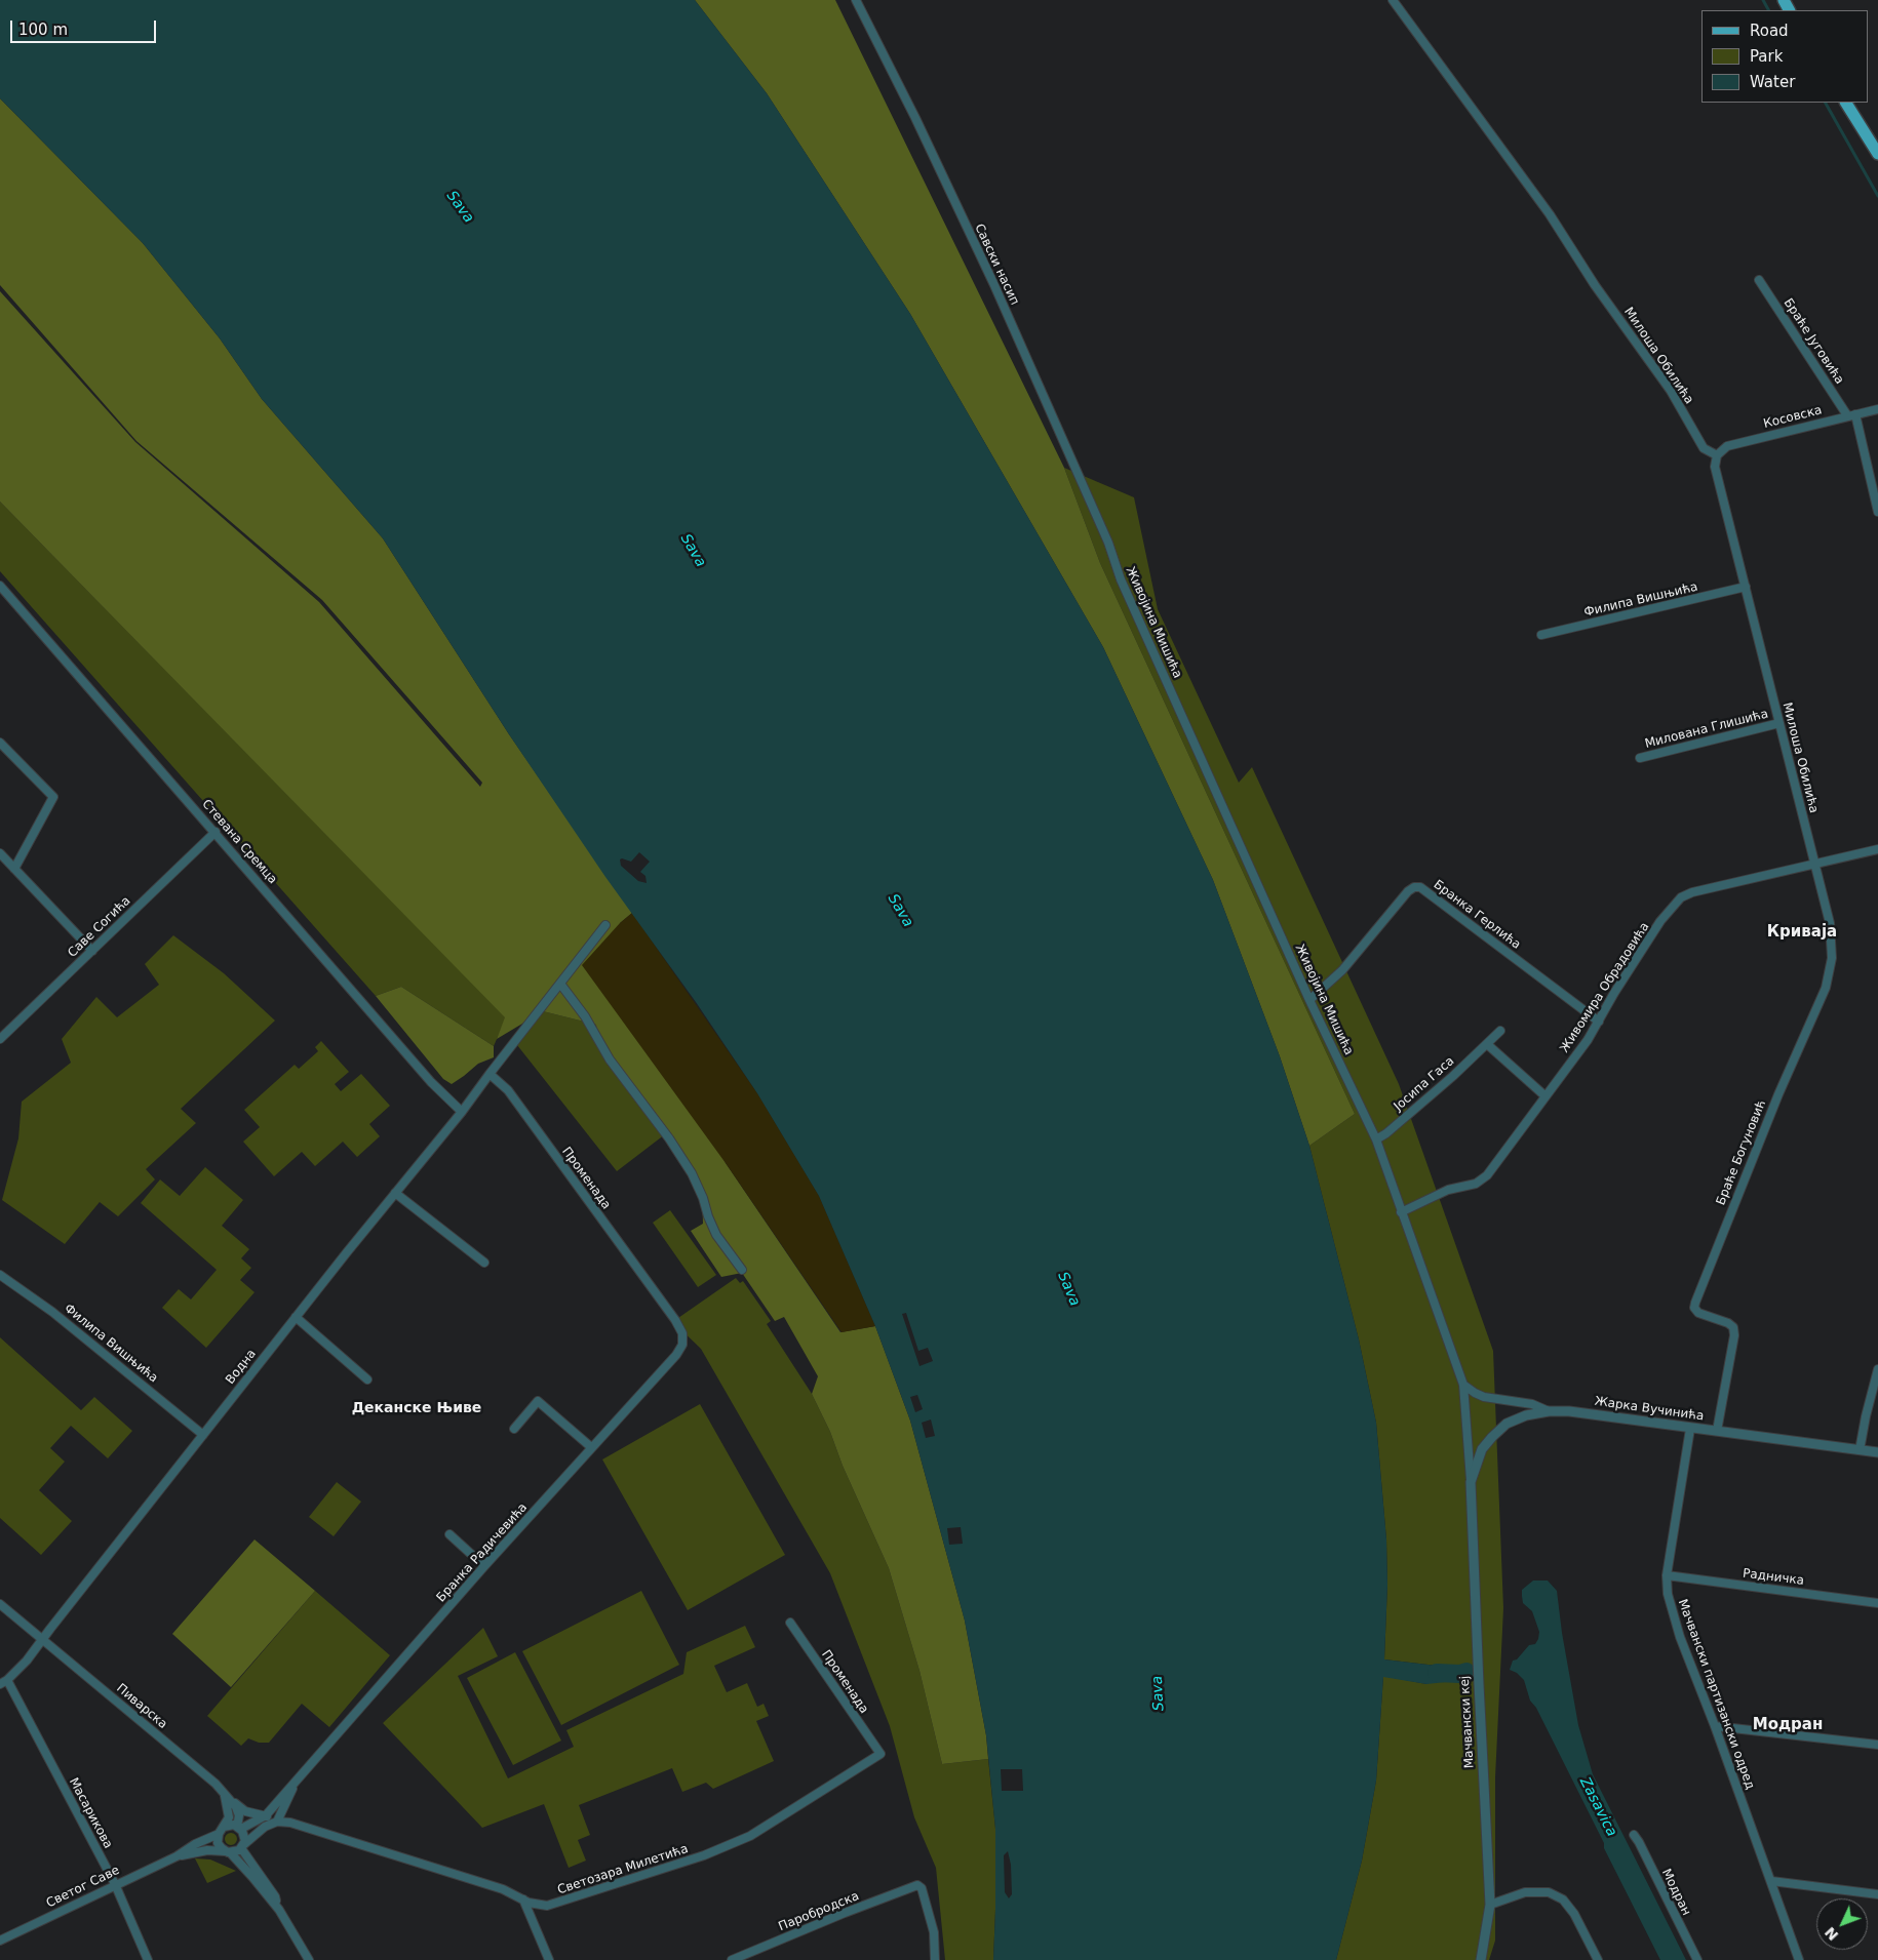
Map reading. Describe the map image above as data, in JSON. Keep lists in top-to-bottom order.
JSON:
{
  "streets": {
    "street": [
      "Савски насип",
      "Браће Југовића",
      "Милоша Обилића",
      "Косовска",
      "Филипа Вишњића",
      "Живојина Мишића",
      "Милована Глишића",
      "Стевана Сремца",
      "Бранка Герлића",
      "Саве Согића",
      "Живомира Обрадовића",
      "Јосипа Гаса",
      "Браће Богуновић",
      "Променада",
      "Водна",
      "Жарка Вучинића",
      "Бранка Радичевића",
      "Радничка",
      "Мачвански партизански одред",
      "Пиварска",
      "Мачвански кеј",
      "Масарикова",
      "Светозара Милетића",
      "Светог Саве",
      "Модран",
      "Паробродска"
    ]
  },
  "crossings": [
    ["Савски насип", "Живојина Мишића"],
    ["Браће Југовића", "Косовска"],
    ["Милоша Обилића", "Косовска"],
    ["Милоша Обилића", "Филипа Вишњића"],
    ["Милоша Обилића", "Милована Глишића"],
    ["Милоша Обилића", "Живомира Обрадовића"],
    ["Милоша Обилића", "Браће Богуновић"],
    ["Филипа Вишњића", "Водна"],
    ["Живојина Мишића", "Бранка Герлића"],
    ["Живојина Мишића", "Живомира Обрадовића"],
    ["Живојина Мишића", "Јосипа Гаса"],
    ["Живојина Мишића", "Жарка Вучинића"],
    ["Живојина Мишића", "Мачвански кеј"],
    ["Стевана Сремца", "Саве Согића"],
    ["Стевана Сремца", "Водна"],
    ["Бранка Герлића", "Живомира Обрадовића"],
    ["Живомира Обрадовића", "Браће Богуновић"],
    ["Браће Богуновић", "Жарка Вучинића"],
    ["Променада", "Бранка Радичевића"],
    ["Променада", "Светозара Милетића"],
    ["Водна", "Пиварска"],
    ["Водна", "Масарикова"],
    ["Жарка Вучинића", "Мачвански партизански одред"],
    ["Жарка Вучинића", "Мачвански кеј"],
    ["Бранка Радичевића", "Пиварска"],
    ["Бранка Радичевића", "Светозара Милетића"],
    ["Бранка Радичевића", "Светог Саве"],
    ["Радничка", "Мачвански партизански одред"],
    ["Пиварска", "Светозара Милетића"],
    ["Пиварска", "Светог Саве"],
    ["Масарикова", "Светог Саве"]
  ],
  "districts": ["Криваја", "Деканске Њиве", "Модран"],
  "water": ["Sava", "Zasavica"],
  "legend": ["Road", "Park", "Water"],
  "scale_bar": "100 m",
  "north": "bottom left"
}
